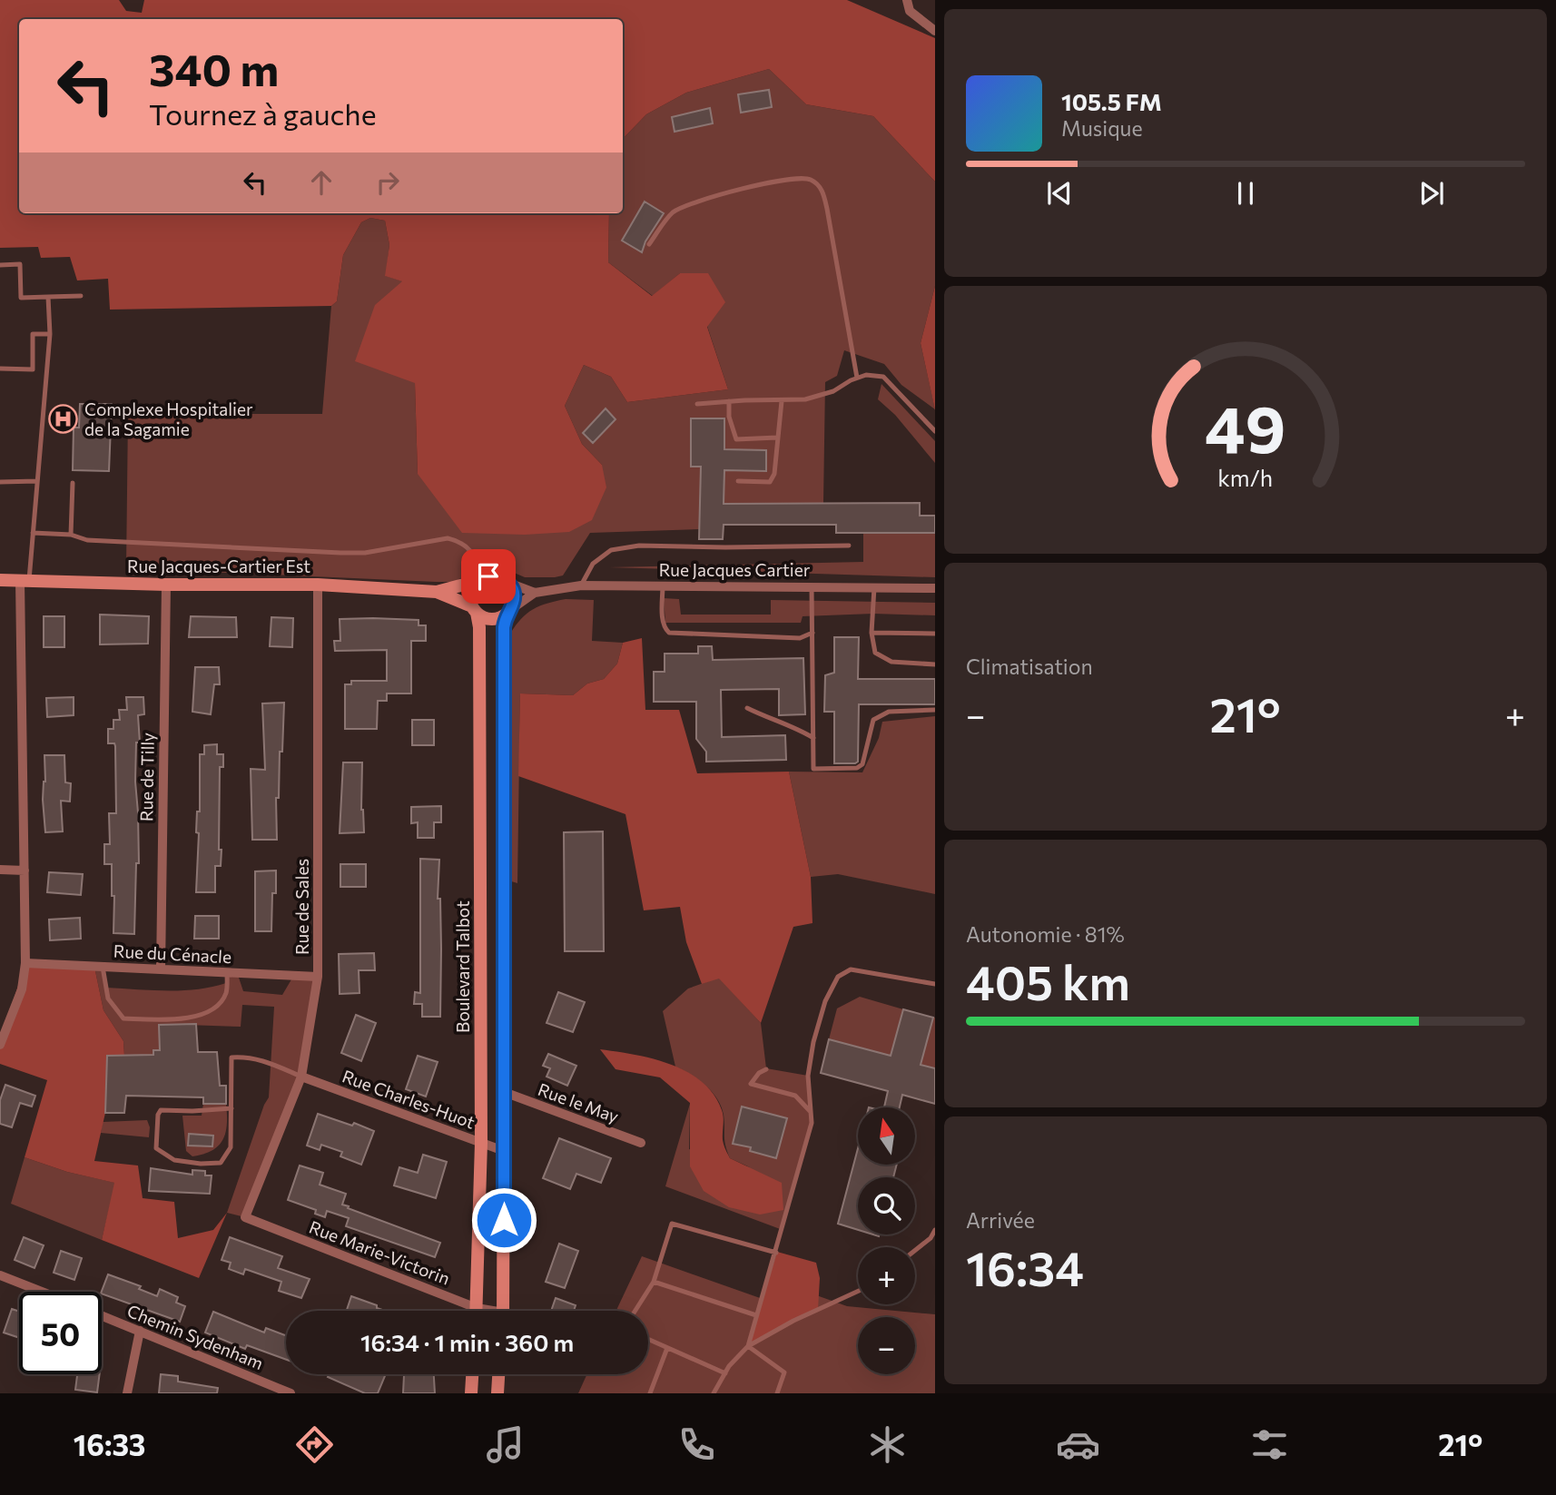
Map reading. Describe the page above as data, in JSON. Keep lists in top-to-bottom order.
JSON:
{
  "streets": {
    "main road": ["Rue Jacques-Cartier Est", "Boulevard Talbot"],
    "street": [
      "Rue Jacques Cartier",
      "Rue de Tilly",
      "Rue de Sales",
      "Rue du Cénacle",
      "Rue Charles-Huot",
      "Rue le May",
      "Rue Marie-Victorin",
      "Chemin Sydenham"
    ]
  },
  "crossings": [
    ["Rue Jacques-Cartier Est", "Rue Jacques Cartier"],
    ["Rue Jacques-Cartier Est", "Rue de Tilly"],
    ["Rue Jacques-Cartier Est", "Rue de Sales"],
    ["Rue Jacques-Cartier Est", "Boulevard Talbot"],
    ["Rue Jacques Cartier", "Boulevard Talbot"],
    ["Rue de Tilly", "Rue du Cénacle"],
    ["Rue de Sales", "Rue du Cénacle"],
    ["Rue de Sales", "Rue Charles-Huot"],
    ["Rue de Sales", "Rue Marie-Victorin"],
    ["Boulevard Talbot", "Rue Charles-Huot"]
  ],
  "places": {
    "hospital": ["Complexe Hospitalier de la Sagamie"]
  },
  "north": "top",
  "page": {
    "turn": ["340 m", "Tournez à gauche"],
    "song": ["105.5 FM", "Musique"],
    "tile": [
      "Climatisation",
      ["Autonomie · 81%", "405 km"],
      ["Arrivée", "16:34"]
    ],
    "heat": ["−", "21°", "+"],
    "map_buttons": ["+", "−"],
    "limit": "50",
    "trip": "16:34 · 1 min · 360 m",
    "tabs": ["16:33", "21°"],
    "gauge": ["49", "km/h"]
  }
}
